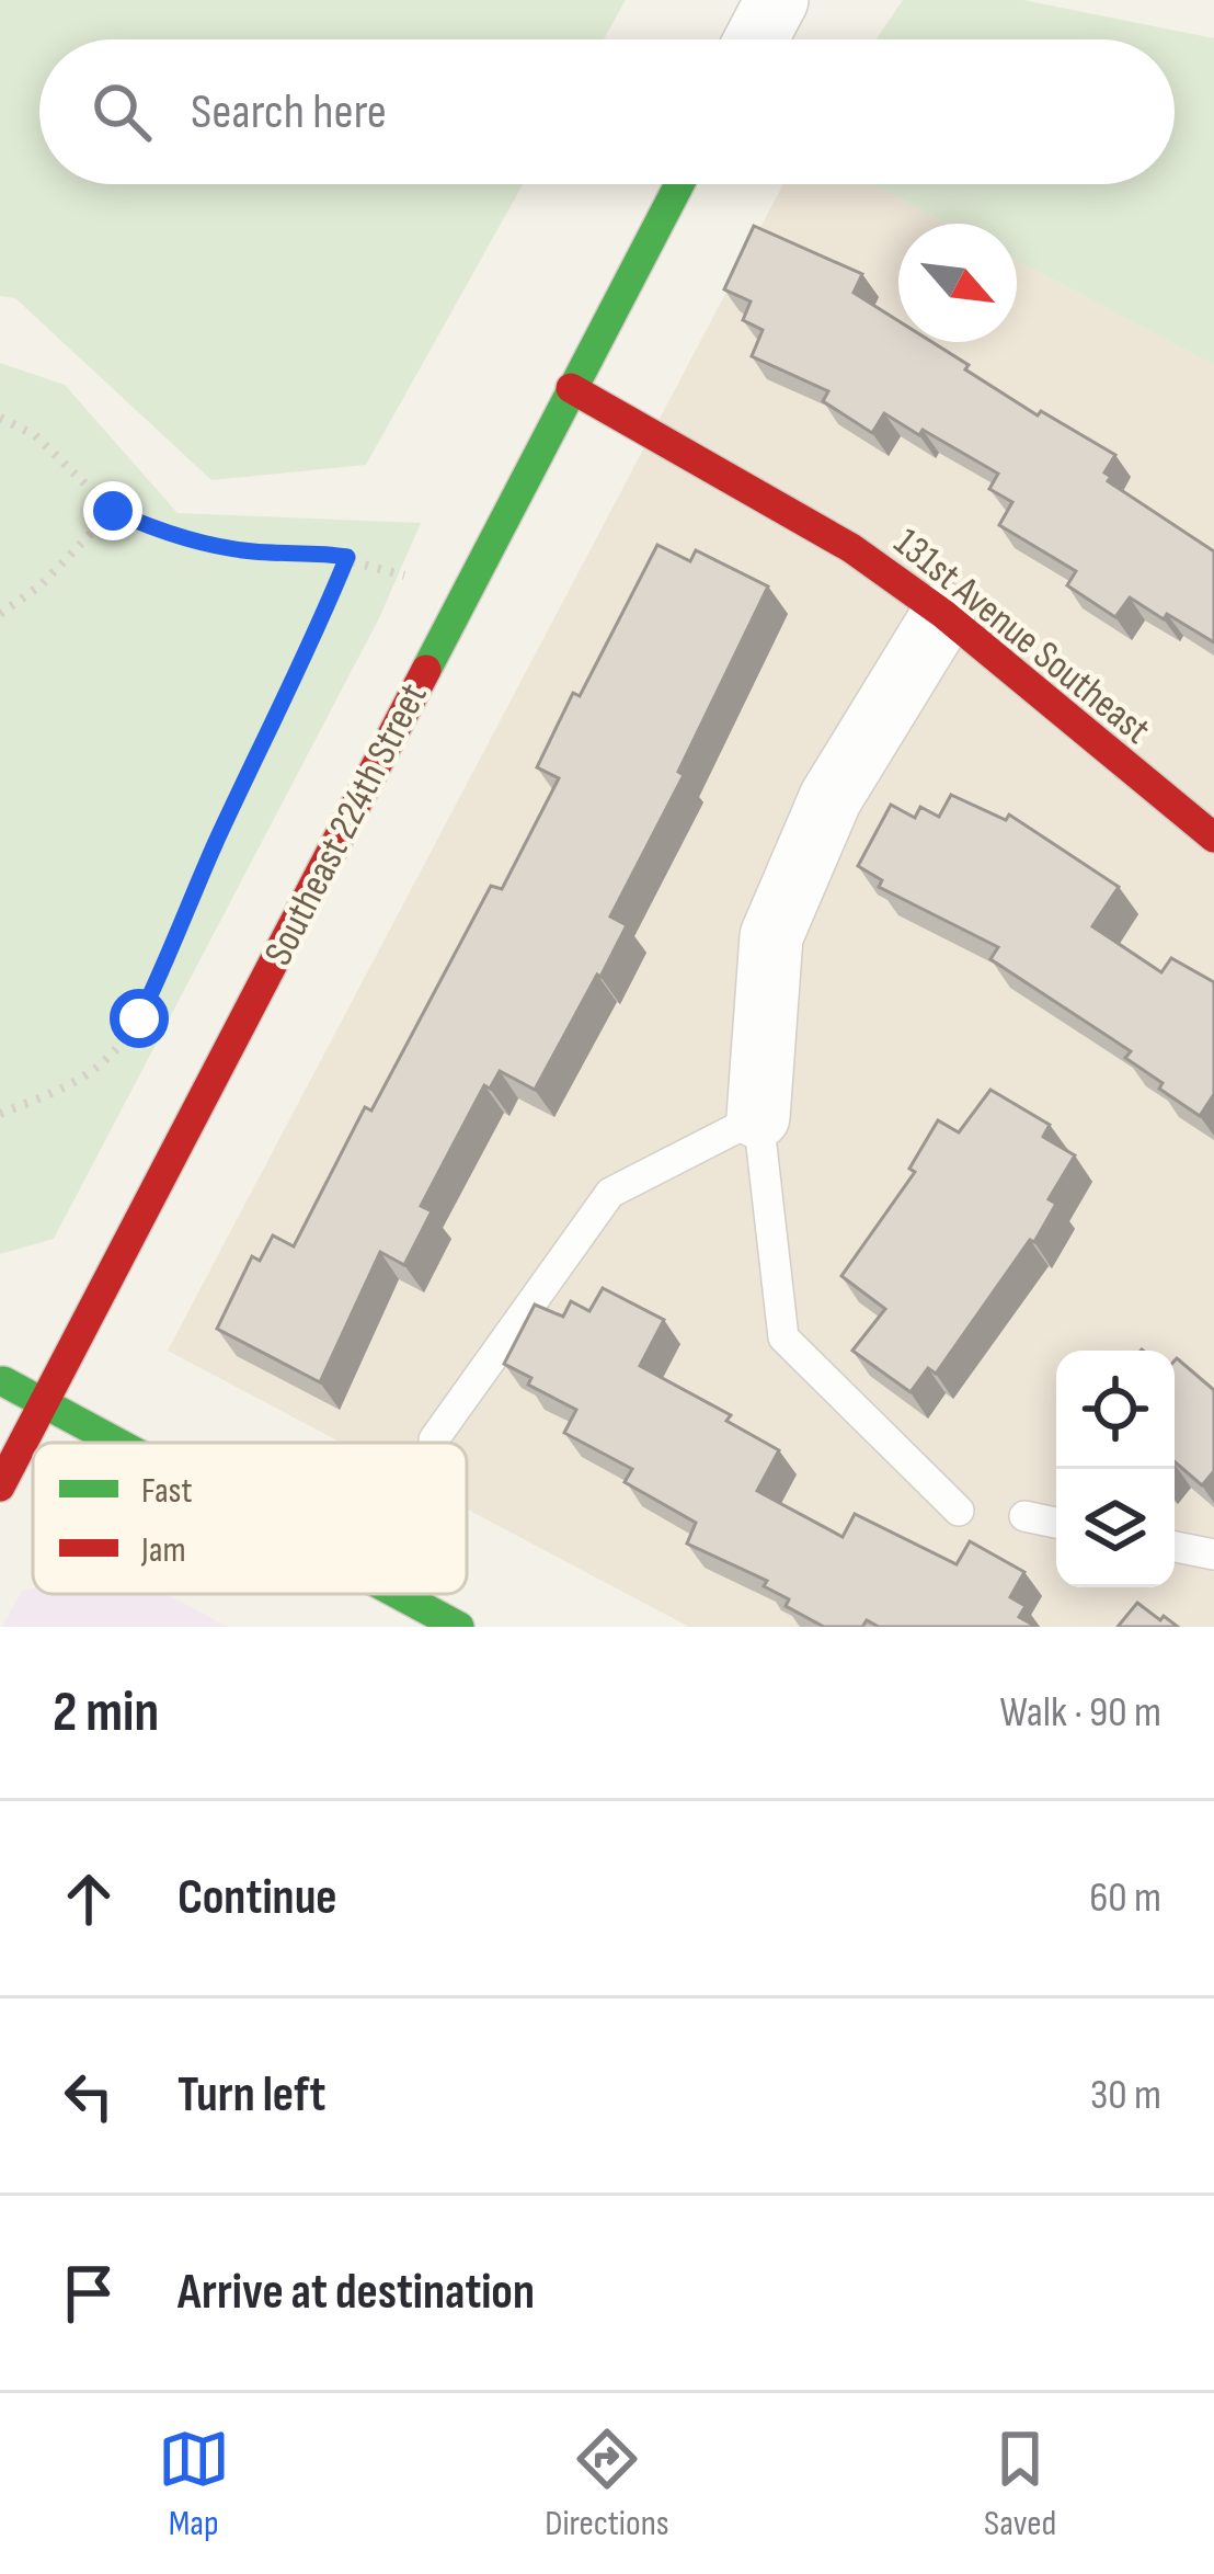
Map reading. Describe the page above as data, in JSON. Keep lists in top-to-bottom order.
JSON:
{
  "streets": {
    "street": ["131st Avenue Southeast", "Southeast 224th Street"]
  },
  "crossings": [
    ["131st Avenue Southeast", "Southeast 224th Street"]
  ],
  "legend": ["Fast", "Jam"],
  "north": "bottom right",
  "page": {
    "search": "Search here",
    "heading": ["2 min", "Walk · 90 m"],
    "list": [
      ["Continue", "60 m"],
      ["Turn left", "30 m"],
      "Arrive at destination"
    ],
    "nav": ["Map", "Directions", "Saved"]
  }
}
